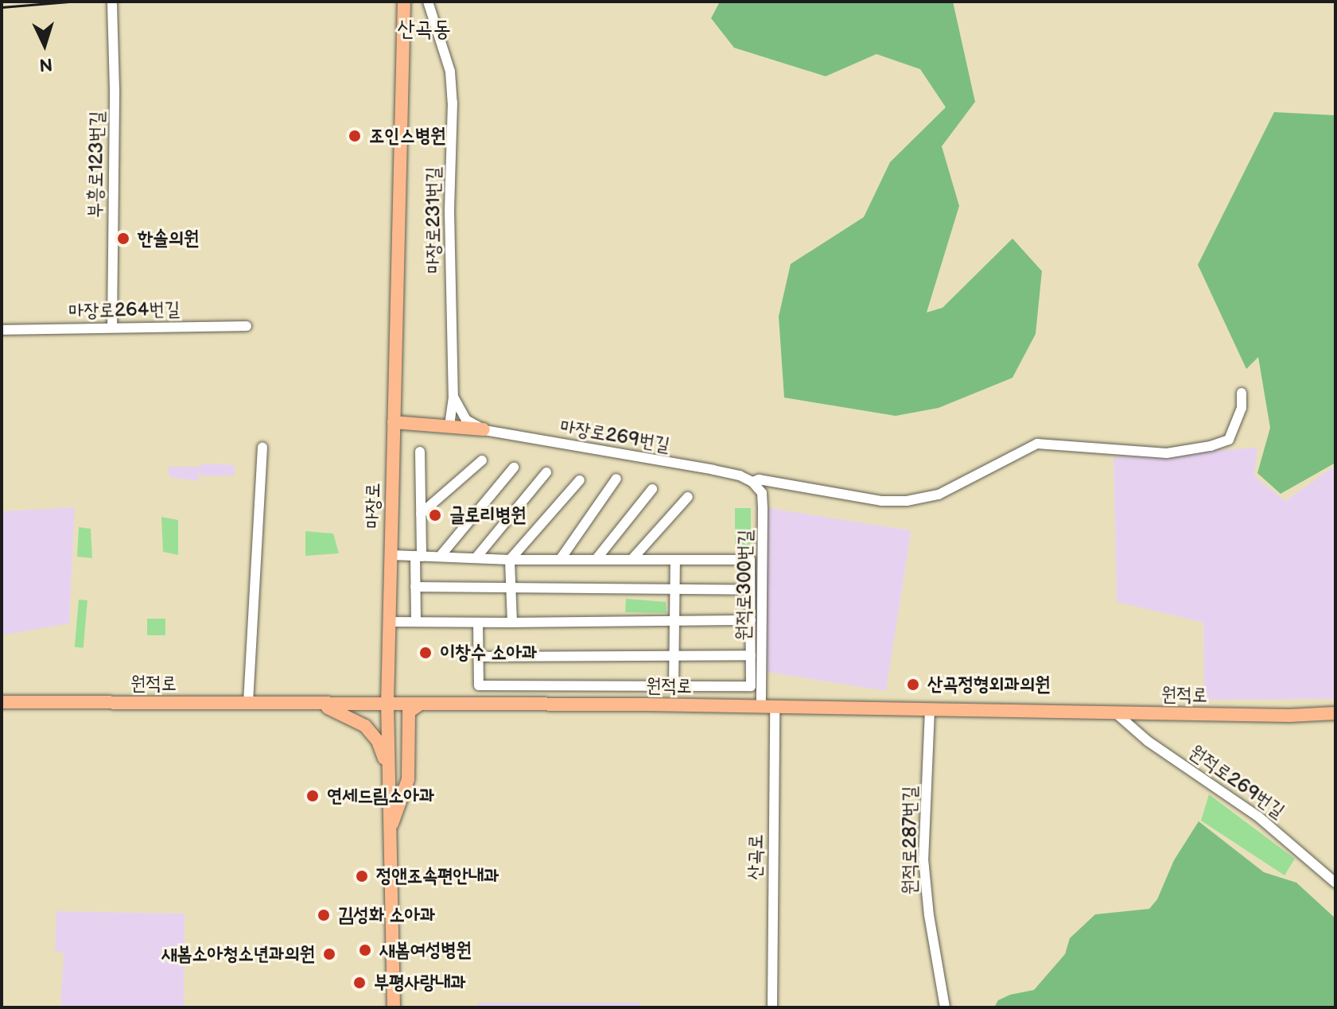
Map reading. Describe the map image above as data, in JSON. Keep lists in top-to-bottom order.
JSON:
{
  "streets": {
    "main road": ["마장로", "원적로"],
    "street": [
      "부흥로123번길",
      "마장로231번길",
      "마장로264번길",
      "마장로269번길",
      "원적로300번길",
      "원적로269번길",
      "원적로287번길",
      "산곡로"
    ]
  },
  "crossings": [
    ["부흥로123번길", "마장로264번길"],
    ["마장로269번길", "원적로300번길"],
    ["마장로", "원적로"],
    ["원적로300번길", "원적로"],
    ["원적로300번길", "산곡로"],
    ["원적로", "원적로269번길"],
    ["원적로", "원적로287번길"],
    ["원적로", "산곡로"]
  ],
  "districts": ["산곡동"],
  "places": [
    "조인스병원",
    "한솔의원",
    "글로리병원",
    "이창수 소아과",
    "산곡정형외과의원",
    "연세드림소아과",
    "정앤조속편안내과",
    "김성화 소아과",
    "새봄여성병원",
    "새봄소아청소년과의원",
    "부평사랑내과"
  ],
  "north": "bottom"
}
